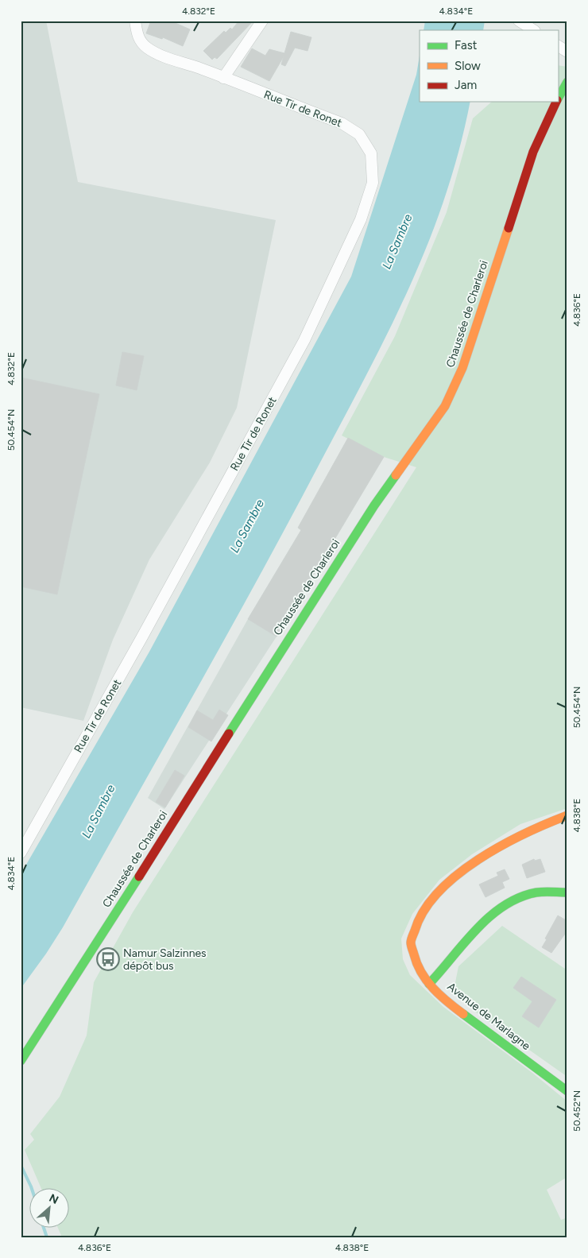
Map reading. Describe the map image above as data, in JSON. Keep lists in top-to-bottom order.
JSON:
{
  "streets": {
    "main road": ["Chaussée de Charleroi", "Avenue de Marlagne"],
    "street": ["Rue Tir de Ronet"]
  },
  "water": ["La Sambre"],
  "places": {
    "bus stop": ["Namur Salzinnes dépôt bus"]
  },
  "legend": ["Fast", "Slow", "Jam"],
  "north": "top right",
  "coordinates": [
    "4.832°E",
    "4.834°E",
    "4.836°E",
    "50.454°N",
    "4.838°E",
    "50.452°N"
  ]
}
